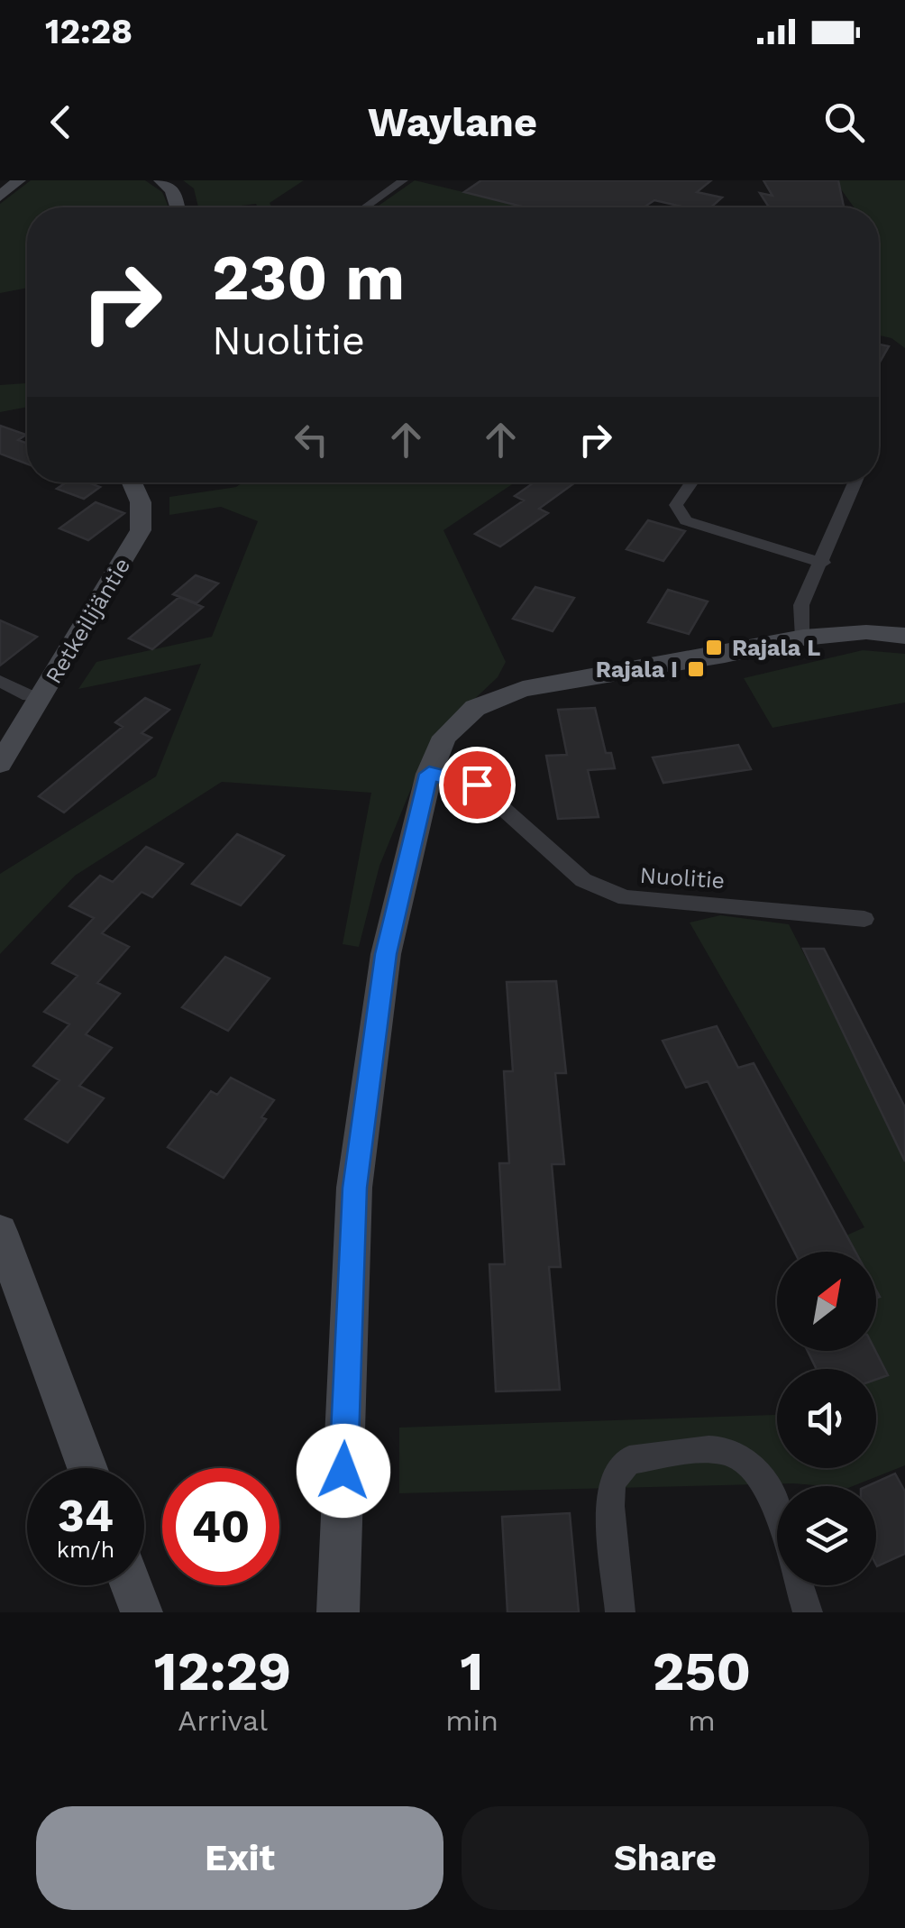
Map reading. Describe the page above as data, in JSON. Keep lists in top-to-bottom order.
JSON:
{
  "streets": {
    "street": ["Retkeilijäntie", "Nuolitie"]
  },
  "places": {
    "transit": ["Rajala L", "Rajala I"]
  },
  "north": "top right",
  "page": {
    "status": "12:28",
    "header": "Waylane",
    "turn": ["230 m", "Nuolitie"],
    "speed": "34 km/h",
    "limit": "40",
    "eta": [
      "12:29",
      "Arrival",
      "1",
      "min",
      "250",
      "m"
    ],
    "buttons": ["Exit", "Share"]
  }
}
